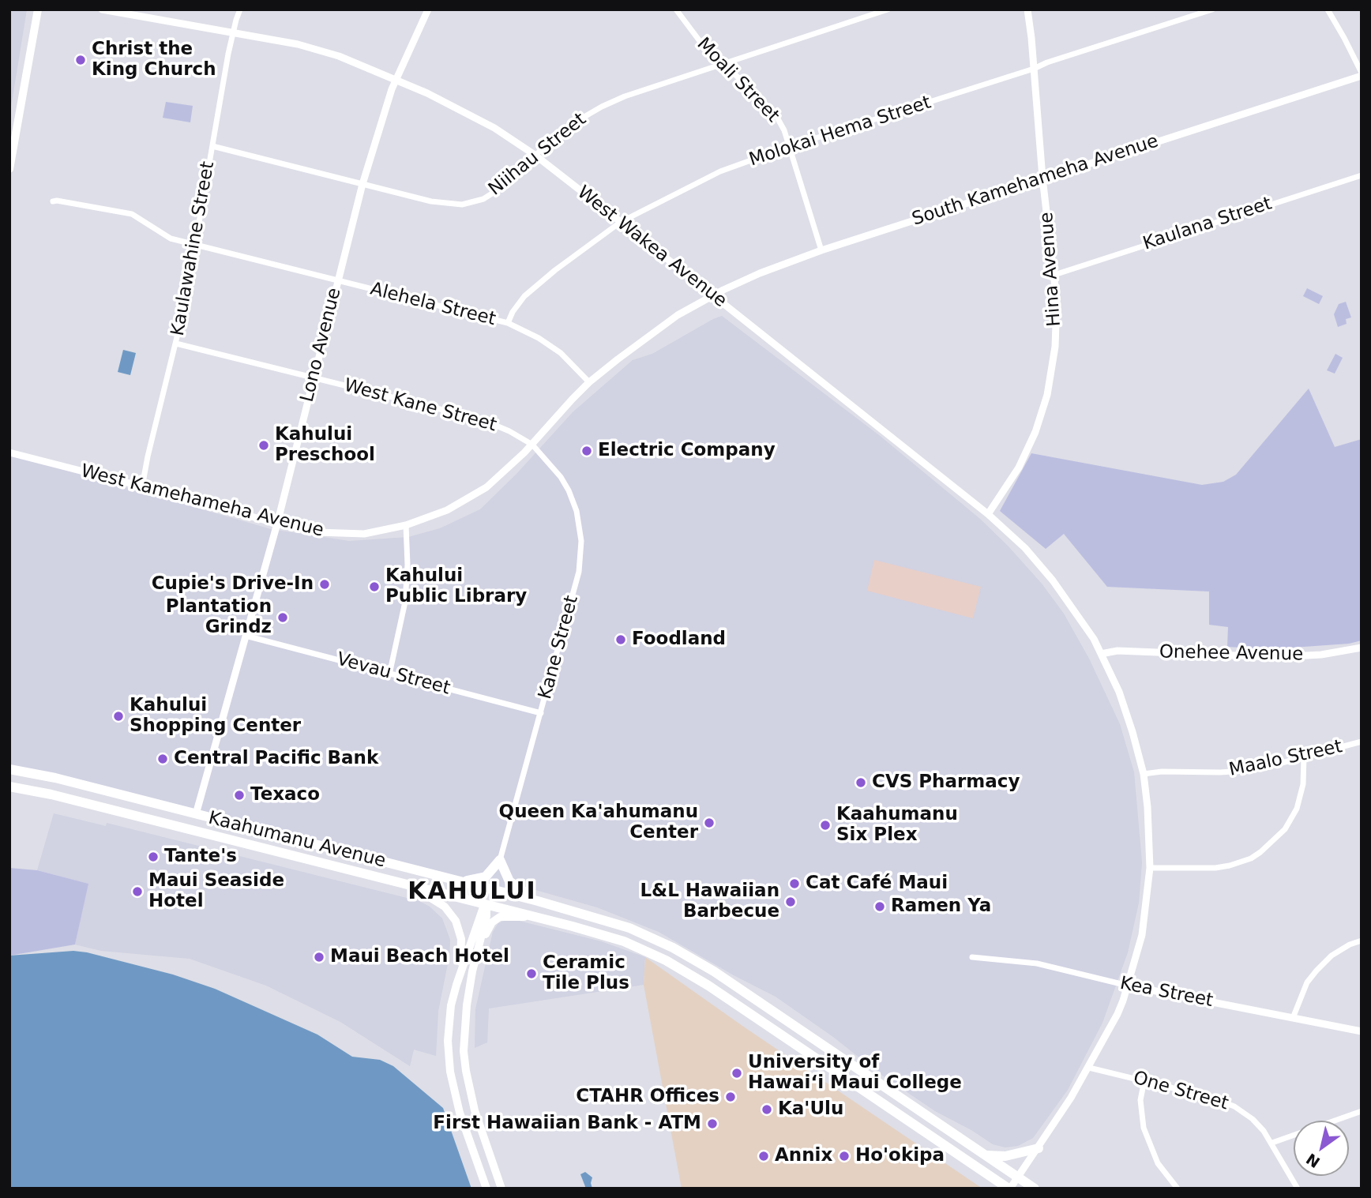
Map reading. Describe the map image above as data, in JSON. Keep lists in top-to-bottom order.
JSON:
{
  "streets": {
    "main road": ["Kaahumanu Avenue"],
    "street": [
      "Moali Street",
      "Molokai Hema Street",
      "Niihau Street",
      "South Kamehameha Avenue",
      "Kaulana Street",
      "West Wakea Avenue",
      "Kaulawahine Street",
      "Hina Avenue",
      "Alehela Street",
      "Lono Avenue",
      "West Kane Street",
      "West Kamehameha Avenue",
      "Kane Street",
      "Onehee Avenue",
      "Vevau Street",
      "Maalo Street",
      "Kea Street",
      "One Street"
    ]
  },
  "crossings": [
    ["Moali Street", "Molokai Hema Street"],
    ["Moali Street", "Niihau Street"],
    ["Moali Street", "South Kamehameha Avenue"],
    ["Molokai Hema Street", "West Wakea Avenue"],
    ["Molokai Hema Street", "Hina Avenue"],
    ["Molokai Hema Street", "Alehela Street"],
    ["Niihau Street", "West Wakea Avenue"],
    ["Niihau Street", "Kaulawahine Street"],
    ["Niihau Street", "Lono Avenue"],
    ["South Kamehameha Avenue", "West Wakea Avenue"],
    ["South Kamehameha Avenue", "Hina Avenue"],
    ["South Kamehameha Avenue", "West Kamehameha Avenue"],
    ["Kaulana Street", "Hina Avenue"],
    ["West Wakea Avenue", "Kaulawahine Street"],
    ["West Wakea Avenue", "Hina Avenue"],
    ["West Wakea Avenue", "Lono Avenue"],
    ["West Wakea Avenue", "West Kamehameha Avenue"],
    ["West Wakea Avenue", "Onehee Avenue"],
    ["West Wakea Avenue", "Maalo Street"],
    ["West Wakea Avenue", "Kaahumanu Avenue"],
    ["West Wakea Avenue", "Kea Street"],
    ["West Wakea Avenue", "One Street"],
    ["Kaulawahine Street", "Alehela Street"],
    ["Kaulawahine Street", "West Kane Street"],
    ["Kaulawahine Street", "West Kamehameha Avenue"],
    ["Alehela Street", "Lono Avenue"],
    ["Alehela Street", "West Kamehameha Avenue"],
    ["Lono Avenue", "West Kane Street"],
    ["Lono Avenue", "West Kamehameha Avenue"],
    ["Lono Avenue", "Vevau Street"],
    ["Lono Avenue", "Kaahumanu Avenue"],
    ["West Kane Street", "West Kamehameha Avenue"],
    ["West Kane Street", "Kane Street"],
    ["West Kamehameha Avenue", "Kane Street"],
    ["Kane Street", "Vevau Street"]
  ],
  "districts": ["KAHULUI"],
  "places": [
    "Christ the King Church",
    "Kahului Preschool",
    "Electric Company",
    "Cupie's Drive-In",
    "Kahului Public Library",
    "Plantation Grindz",
    "Foodland",
    "Kahului Shopping Center",
    "Central Pacific Bank",
    "CVS Pharmacy",
    "Texaco",
    "Queen Ka'ahumanu Center",
    "Kaahumanu Six Plex",
    "Tante's",
    "Cat Café Maui",
    "Maui Seaside Hotel",
    "L&L Hawaiian Barbecue",
    "Ramen Ya",
    "Maui Beach Hotel",
    "Ceramic Tile Plus",
    "University of Hawai‘i Maui College",
    "CTAHR Offices",
    "Ka'Ulu",
    "First Hawaiian Bank - ATM",
    "Annix",
    "Ho'okipa"
  ],
  "north": "bottom left"
}
